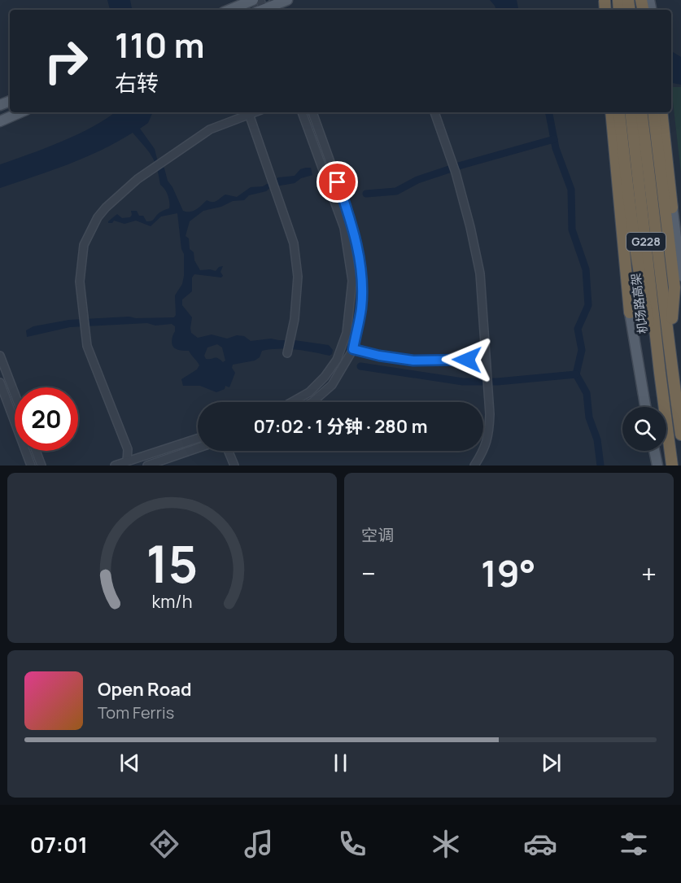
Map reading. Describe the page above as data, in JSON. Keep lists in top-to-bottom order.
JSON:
{
  "streets": {
    "highway": ["G228", "机场路高架"]
  },
  "page": {
    "turn": ["110 m", "右转"],
    "limit": "20",
    "trip": "07:02 · 1 分钟 · 280 m",
    "tile": "空调",
    "heat": ["−", "19°", "+"],
    "song": ["Open Road", "Tom Ferris"],
    "tabs": "07:01",
    "gauge": ["15", "km/h"]
  }
}
